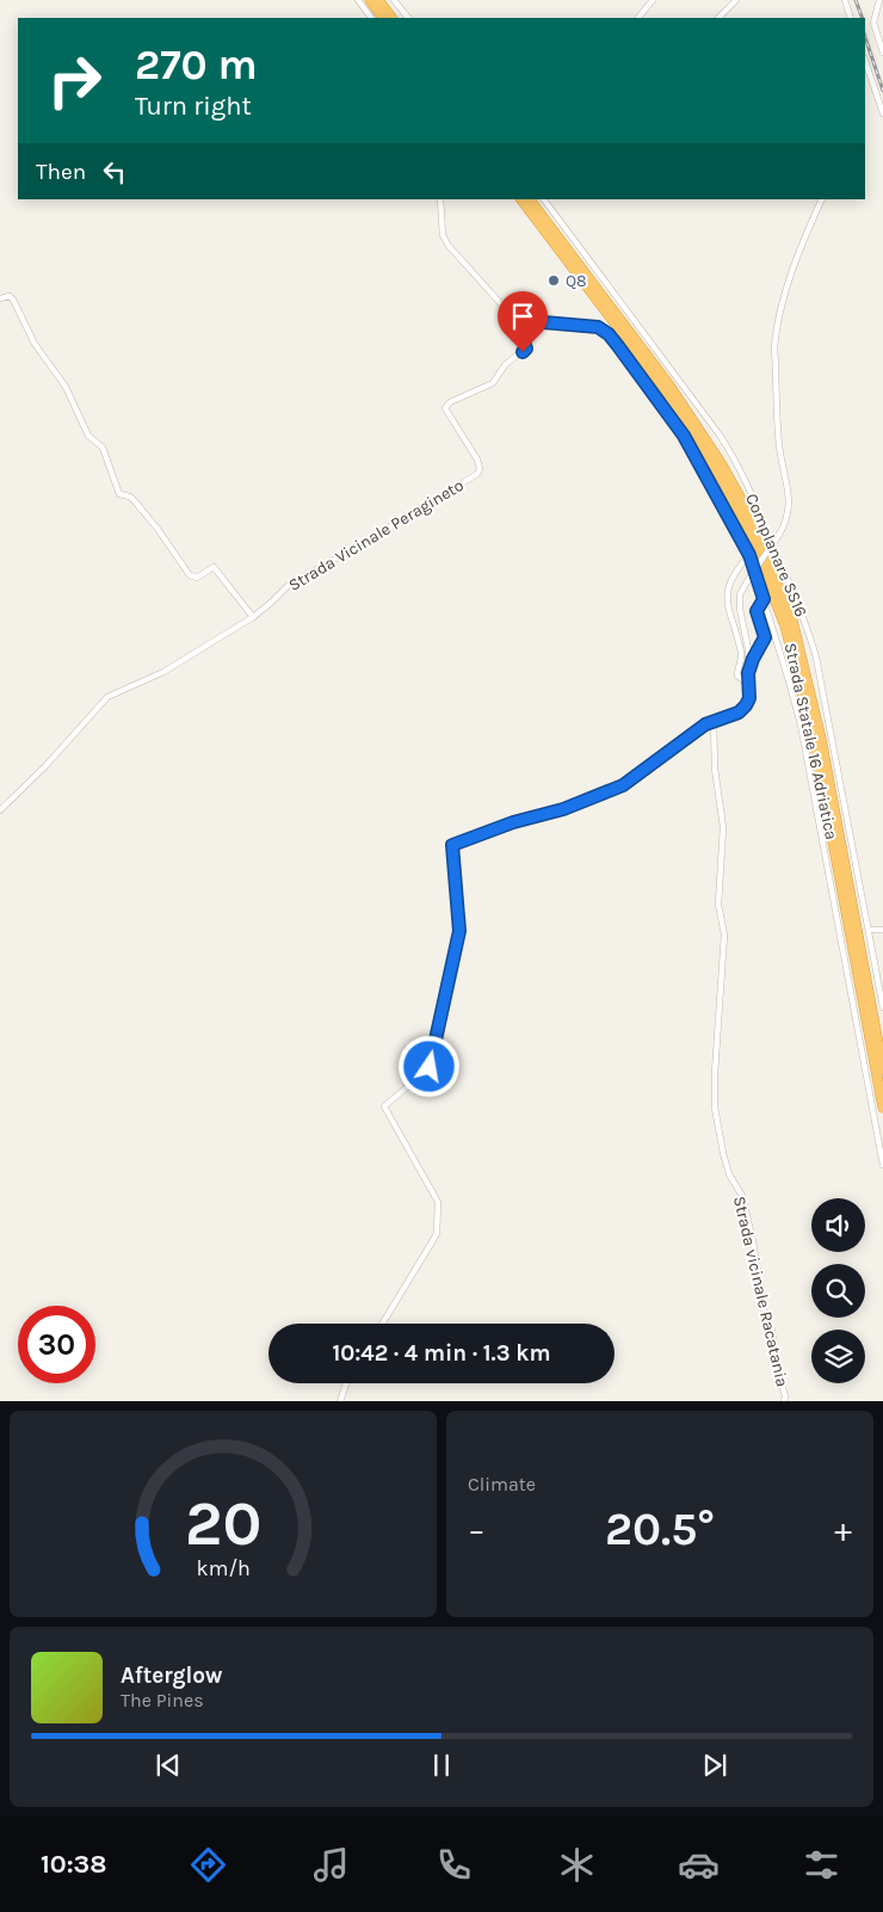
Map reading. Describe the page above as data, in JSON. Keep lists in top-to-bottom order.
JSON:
{
  "streets": {
    "highway": ["Strada Statale 16 Adriatica"],
    "street": ["Strada Vicinale Peragineto", "Complanare SS16", "Strada vicinale Racatania"]
  },
  "places": ["Q8"],
  "page": {
    "turn": ["270 m", "Turn right"],
    "then": "Then",
    "limit": "30",
    "trip": "10:42 · 4 min · 1.3 km",
    "tile": "Climate",
    "heat": ["−", "20.5°", "+"],
    "song": ["Afterglow", "The Pines"],
    "tabs": "10:38",
    "gauge": ["20", "km/h"]
  }
}
